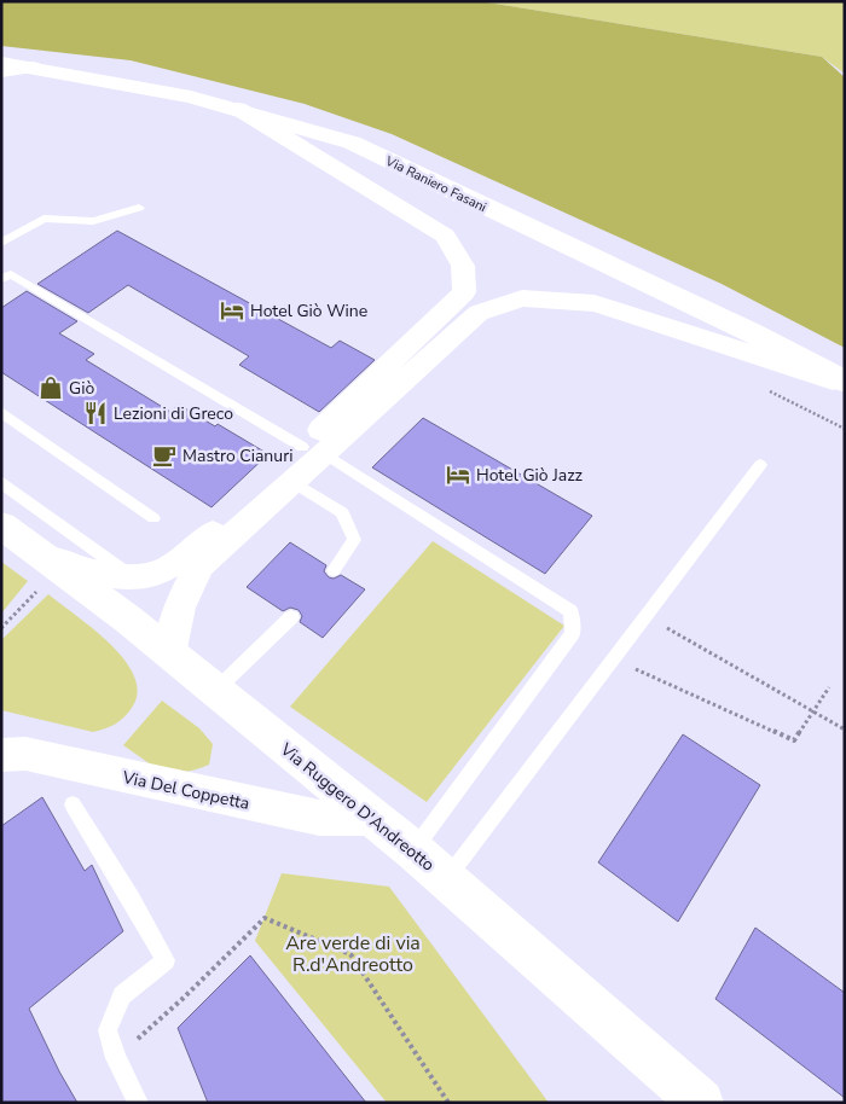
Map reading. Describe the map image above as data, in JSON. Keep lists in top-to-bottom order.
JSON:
{
  "streets": {
    "main road": ["Via Raniero Fasani", "Via Ruggero D'Andreotto"],
    "street": ["Via Del Coppetta"]
  },
  "crossings": [
    ["Via Del Coppetta", "Via Ruggero D'Andreotto"]
  ],
  "parks": ["Are verde di via R.d'Andreotto"],
  "places": {
    "hotel": ["Hotel Giò Wine", "Hotel Giò Jazz"],
    "shop": ["Giò"],
    "restaurant": ["Lezioni di Greco"],
    "cafe": ["Mastro Cianuri"]
  }
}
